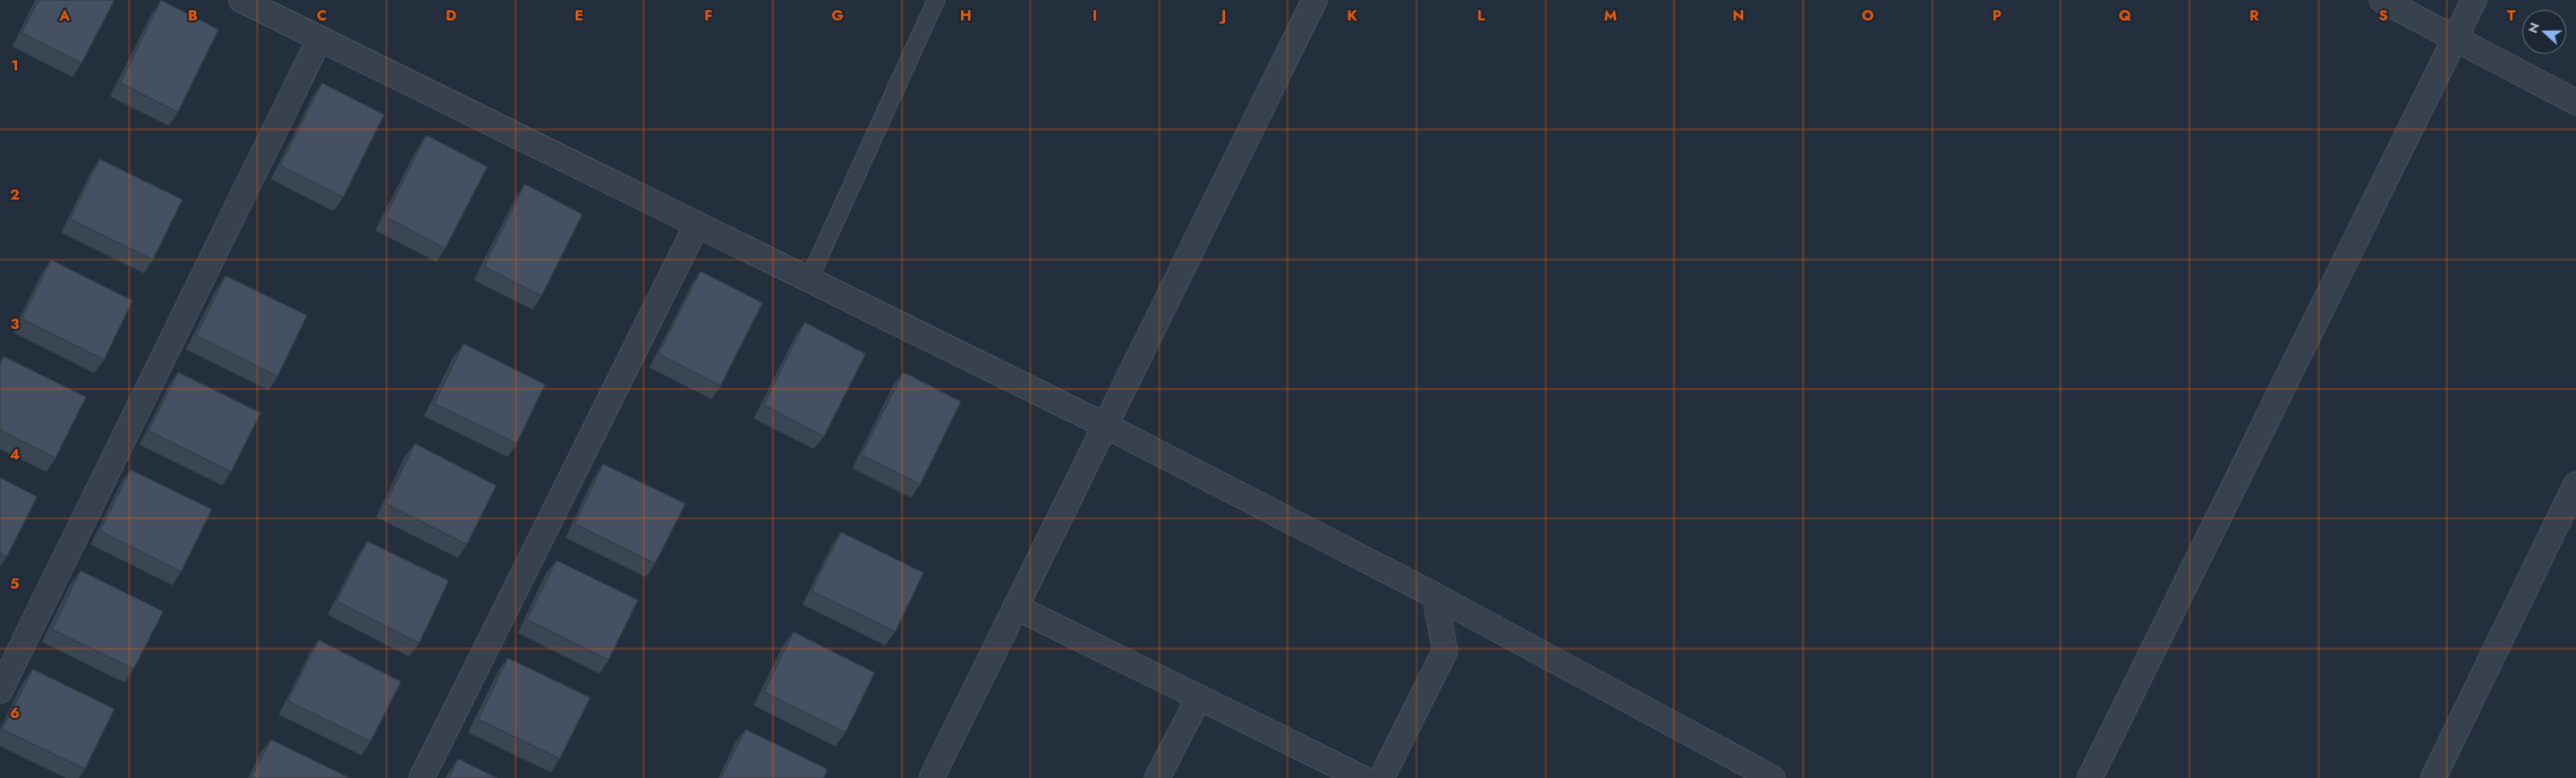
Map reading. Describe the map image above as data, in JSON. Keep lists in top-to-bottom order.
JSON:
{
  "north": "left",
  "grid": {
    "columns": [
      "A",
      "B",
      "C",
      "D",
      "E",
      "F",
      "G",
      "H",
      "I",
      "J",
      "K",
      "L",
      "M",
      "N",
      "O",
      "P",
      "Q",
      "R",
      "S",
      "T"
    ],
    "rows": [
      "1",
      "2",
      "3",
      "4",
      "5",
      "6"
    ]
  }
}
